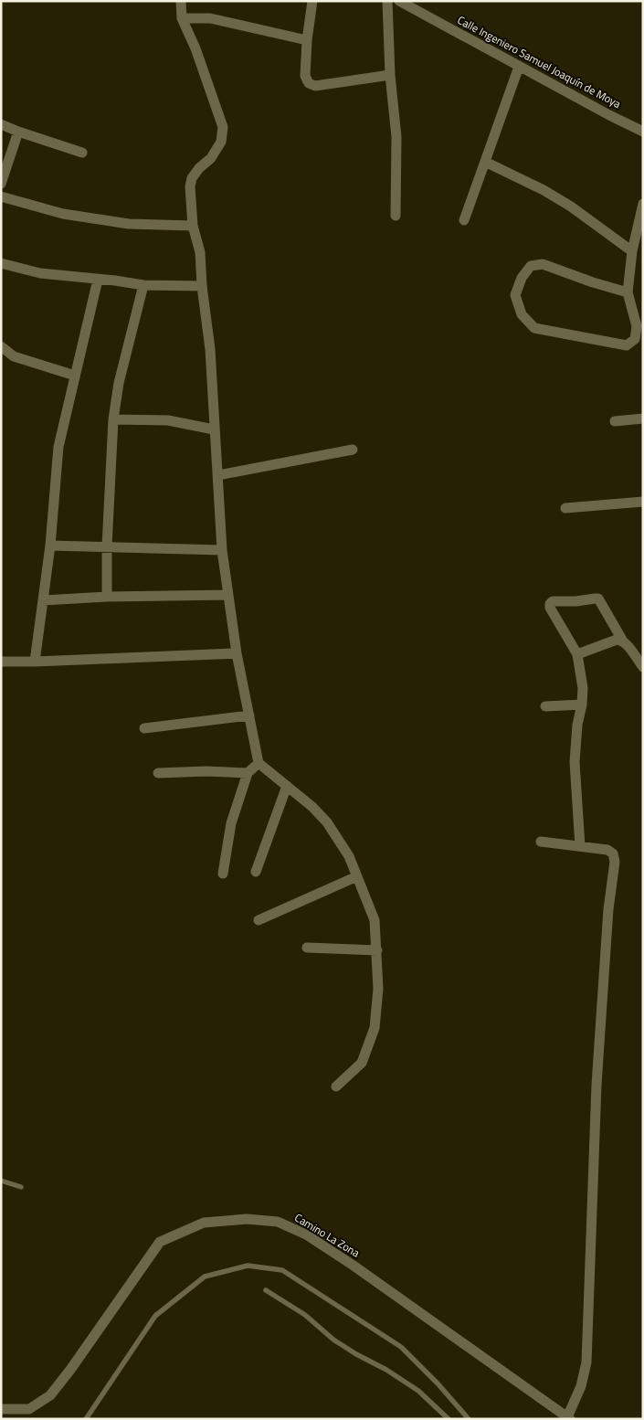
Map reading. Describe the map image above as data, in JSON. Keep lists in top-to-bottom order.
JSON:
{
  "streets": {
    "street": ["Calle Ingeniero Samuel Joaquín de Moya", "Camino La Zona"]
  }
}
